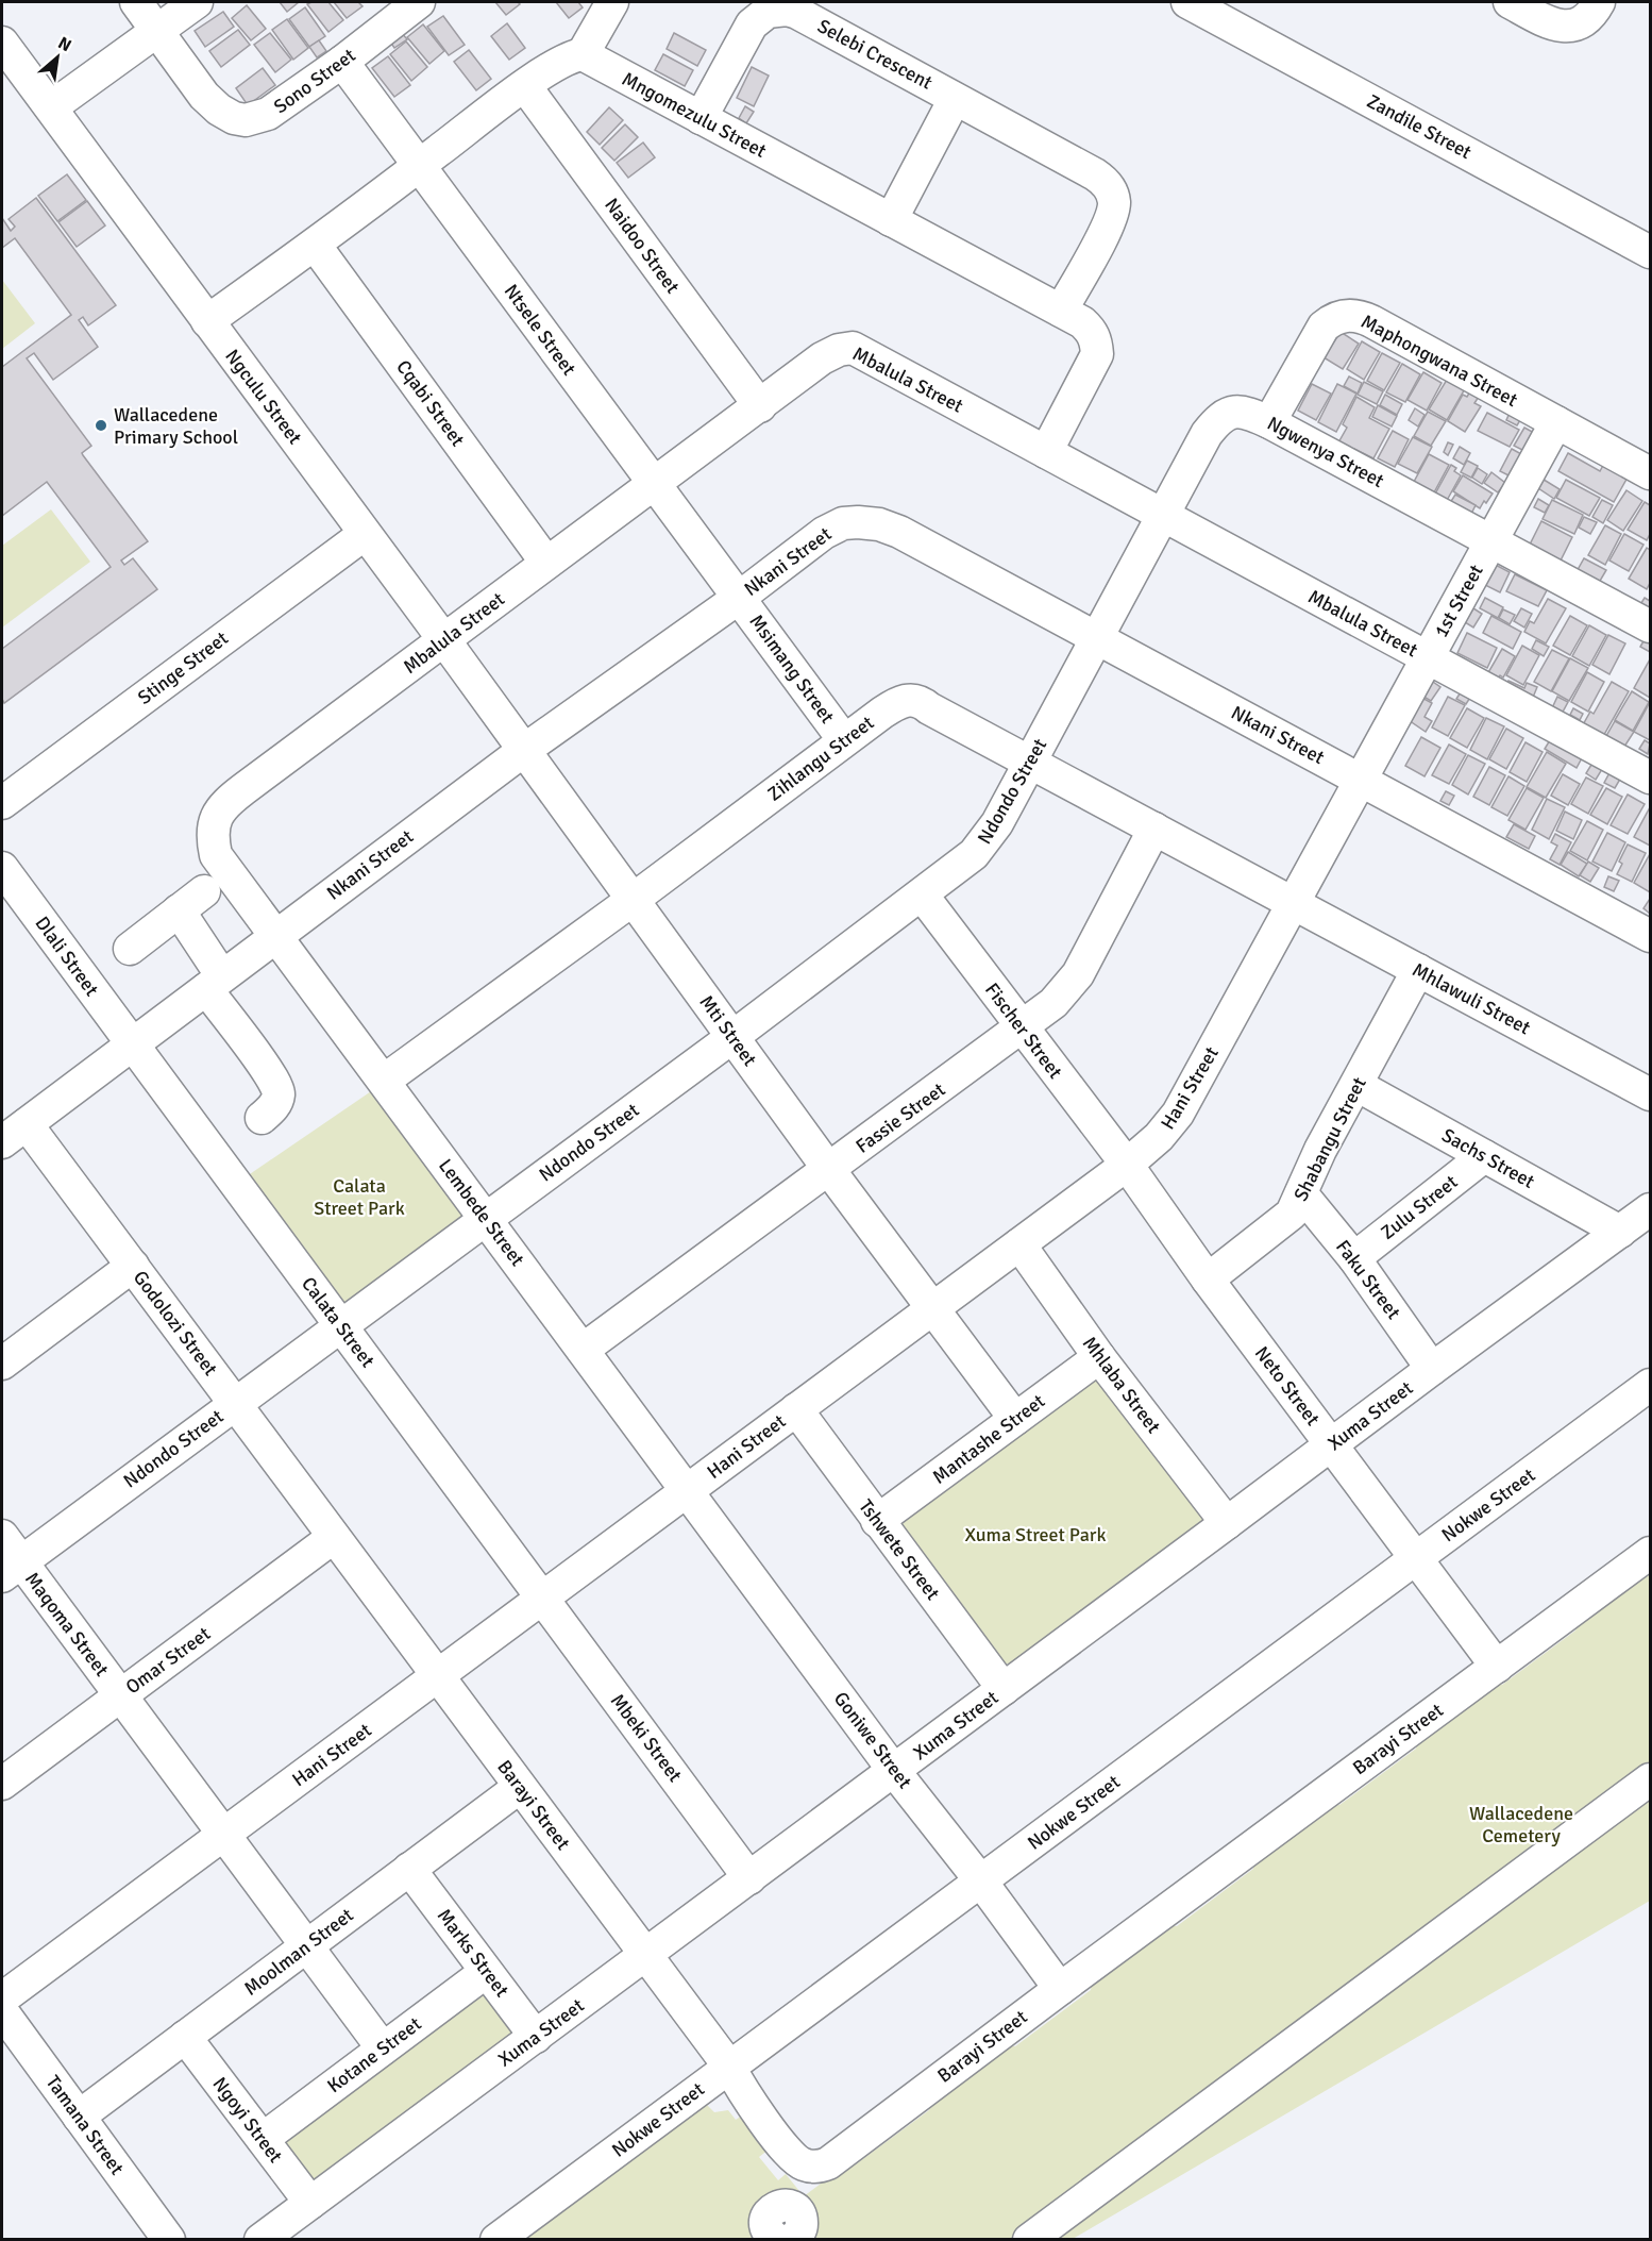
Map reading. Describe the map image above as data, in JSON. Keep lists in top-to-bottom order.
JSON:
{
  "streets": {
    "street": [
      "Selebi Crescent",
      "Sono Street",
      "Mngomezulu Street",
      "Zandile Street",
      "Naidoo Street",
      "Ntsele Street",
      "Maphongwana Street",
      "Mbalula Street",
      "Ngculu Street",
      "Cqabi Street",
      "Ngwenya Street",
      "Nkani Street",
      "1st Street",
      "Stinge Street",
      "Msimang Street",
      "Zihlangu Street",
      "Ndondo Street",
      "Dlali Street",
      "Mhlawuli Street",
      "Mti Street",
      "Fischer Street",
      "Hani Street",
      "Fassie Street",
      "Shabangu Street",
      "Sachs Street",
      "Zulu Street",
      "Lembede Street",
      "Faku Street",
      "Calata Street",
      "Godolozi Street",
      "Mhlaba Street",
      "Neto Street",
      "Xuma Street",
      "Mantashe Street",
      "Nokwe Street",
      "Tshwete Street",
      "Maqoma Street",
      "Omar Street",
      "Mbeki Street",
      "Barayi Street",
      "Goniwe Street",
      "Moolman Street",
      "Marks Street",
      "Kotane Street",
      "Ngoyi Street",
      "Tamana Street"
    ]
  },
  "crossings": [
    ["Selebi Crescent", "Mngomezulu Street"],
    ["Sono Street", "Ntsele Street"],
    ["Mngomezulu Street", "Mbalula Street"],
    ["Naidoo Street", "Mbalula Street"],
    ["Ntsele Street", "Mbalula Street"],
    ["Ntsele Street", "Nkani Street"],
    ["Ntsele Street", "Msimang Street"],
    ["Maphongwana Street", "Ngwenya Street"],
    ["Maphongwana Street", "1st Street"],
    ["Mbalula Street", "Ngculu Street"],
    ["Mbalula Street", "Cqabi Street"],
    ["Mbalula Street", "Ngwenya Street"],
    ["Mbalula Street", "Nkani Street"],
    ["Mbalula Street", "1st Street"],
    ["Mbalula Street", "Lembede Street"],
    ["Ngculu Street", "Nkani Street"],
    ["Ngculu Street", "Stinge Street"],
    ["Ngculu Street", "Mti Street"],
    ["Ngwenya Street", "Nkani Street"],
    ["Ngwenya Street", "1st Street"],
    ["Ngwenya Street", "Ndondo Street"],
    ["Nkani Street", "1st Street"],
    ["Nkani Street", "Msimang Street"],
    ["Nkani Street", "Ndondo Street"],
    ["Nkani Street", "Dlali Street"],
    ["Nkani Street", "Mti Street"],
    ["Nkani Street", "Hani Street"],
    ["Nkani Street", "Lembede Street"],
    ["Nkani Street", "Calata Street"],
    ["Nkani Street", "Godolozi Street"],
    ["1st Street", "Hani Street"],
    ["Msimang Street", "Zihlangu Street"],
    ["Zihlangu Street", "Ndondo Street"],
    ["Zihlangu Street", "Mhlawuli Street"],
    ["Zihlangu Street", "Mti Street"],
    ["Zihlangu Street", "Hani Street"],
    ["Zihlangu Street", "Fassie Street"],
    ["Zihlangu Street", "Lembede Street"],
    ["Ndondo Street", "Mti Street"],
    ["Ndondo Street", "Fischer Street"],
    ["Ndondo Street", "Lembede Street"],
    ["Ndondo Street", "Calata Street"],
    ["Ndondo Street", "Godolozi Street"],
    ["Ndondo Street", "Maqoma Street"],
    ["Dlali Street", "Calata Street"],
    ["Mhlawuli Street", "Hani Street"],
    ["Mhlawuli Street", "Shabangu Street"],
    ["Mti Street", "Hani Street"],
    ["Mti Street", "Fassie Street"],
    ["Mti Street", "Mantashe Street"],
    ["Fischer Street", "Hani Street"],
    ["Fischer Street", "Fassie Street"],
    ["Fischer Street", "Neto Street"],
    ["Hani Street", "Lembede Street"],
    ["Hani Street", "Calata Street"],
    ["Hani Street", "Godolozi Street"],
    ["Hani Street", "Mhlaba Street"],
    ["Hani Street", "Neto Street"],
    ["Hani Street", "Tshwete Street"],
    ["Hani Street", "Maqoma Street"],
    ["Hani Street", "Mbeki Street"],
    ["Hani Street", "Barayi Street"],
    ["Hani Street", "Goniwe Street"],
    ["Fassie Street", "Lembede Street"],
    ["Shabangu Street", "Sachs Street"],
    ["Shabangu Street", "Faku Street"],
    ["Shabangu Street", "Neto Street"],
    ["Sachs Street", "Zulu Street"],
    ["Sachs Street", "Xuma Street"],
    ["Zulu Street", "Faku Street"],
    ["Lembede Street", "Goniwe Street"],
    ["Faku Street", "Xuma Street"],
    ["Calata Street", "Mbeki Street"],
    ["Godolozi Street", "Omar Street"],
    ["Godolozi Street", "Barayi Street"],
    ["Mhlaba Street", "Xuma Street"],
    ["Mhlaba Street", "Mantashe Street"],
    ["Neto Street", "Xuma Street"],
    ["Neto Street", "Nokwe Street"],
    ["Neto Street", "Barayi Street"],
    ["Xuma Street", "Tshwete Street"],
    ["Xuma Street", "Mbeki Street"],
    ["Xuma Street", "Barayi Street"],
    ["Xuma Street", "Goniwe Street"],
    ["Xuma Street", "Marks Street"],
    ["Xuma Street", "Ngoyi Street"],
    ["Mantashe Street", "Tshwete Street"],
    ["Nokwe Street", "Barayi Street"],
    ["Nokwe Street", "Goniwe Street"],
    ["Maqoma Street", "Omar Street"],
    ["Maqoma Street", "Moolman Street"],
    ["Maqoma Street", "Kotane Street"],
    ["Barayi Street", "Goniwe Street"],
    ["Barayi Street", "Moolman Street"],
    ["Moolman Street", "Marks Street"],
    ["Moolman Street", "Ngoyi Street"],
    ["Moolman Street", "Tamana Street"],
    ["Marks Street", "Kotane Street"],
    ["Kotane Street", "Ngoyi Street"]
  ],
  "parks": ["Calata Street Park", "Xuma Street Park", "Wallacedene Cemetery"],
  "places": ["Wallacedene Primary School"],
  "north": "top right"
}
